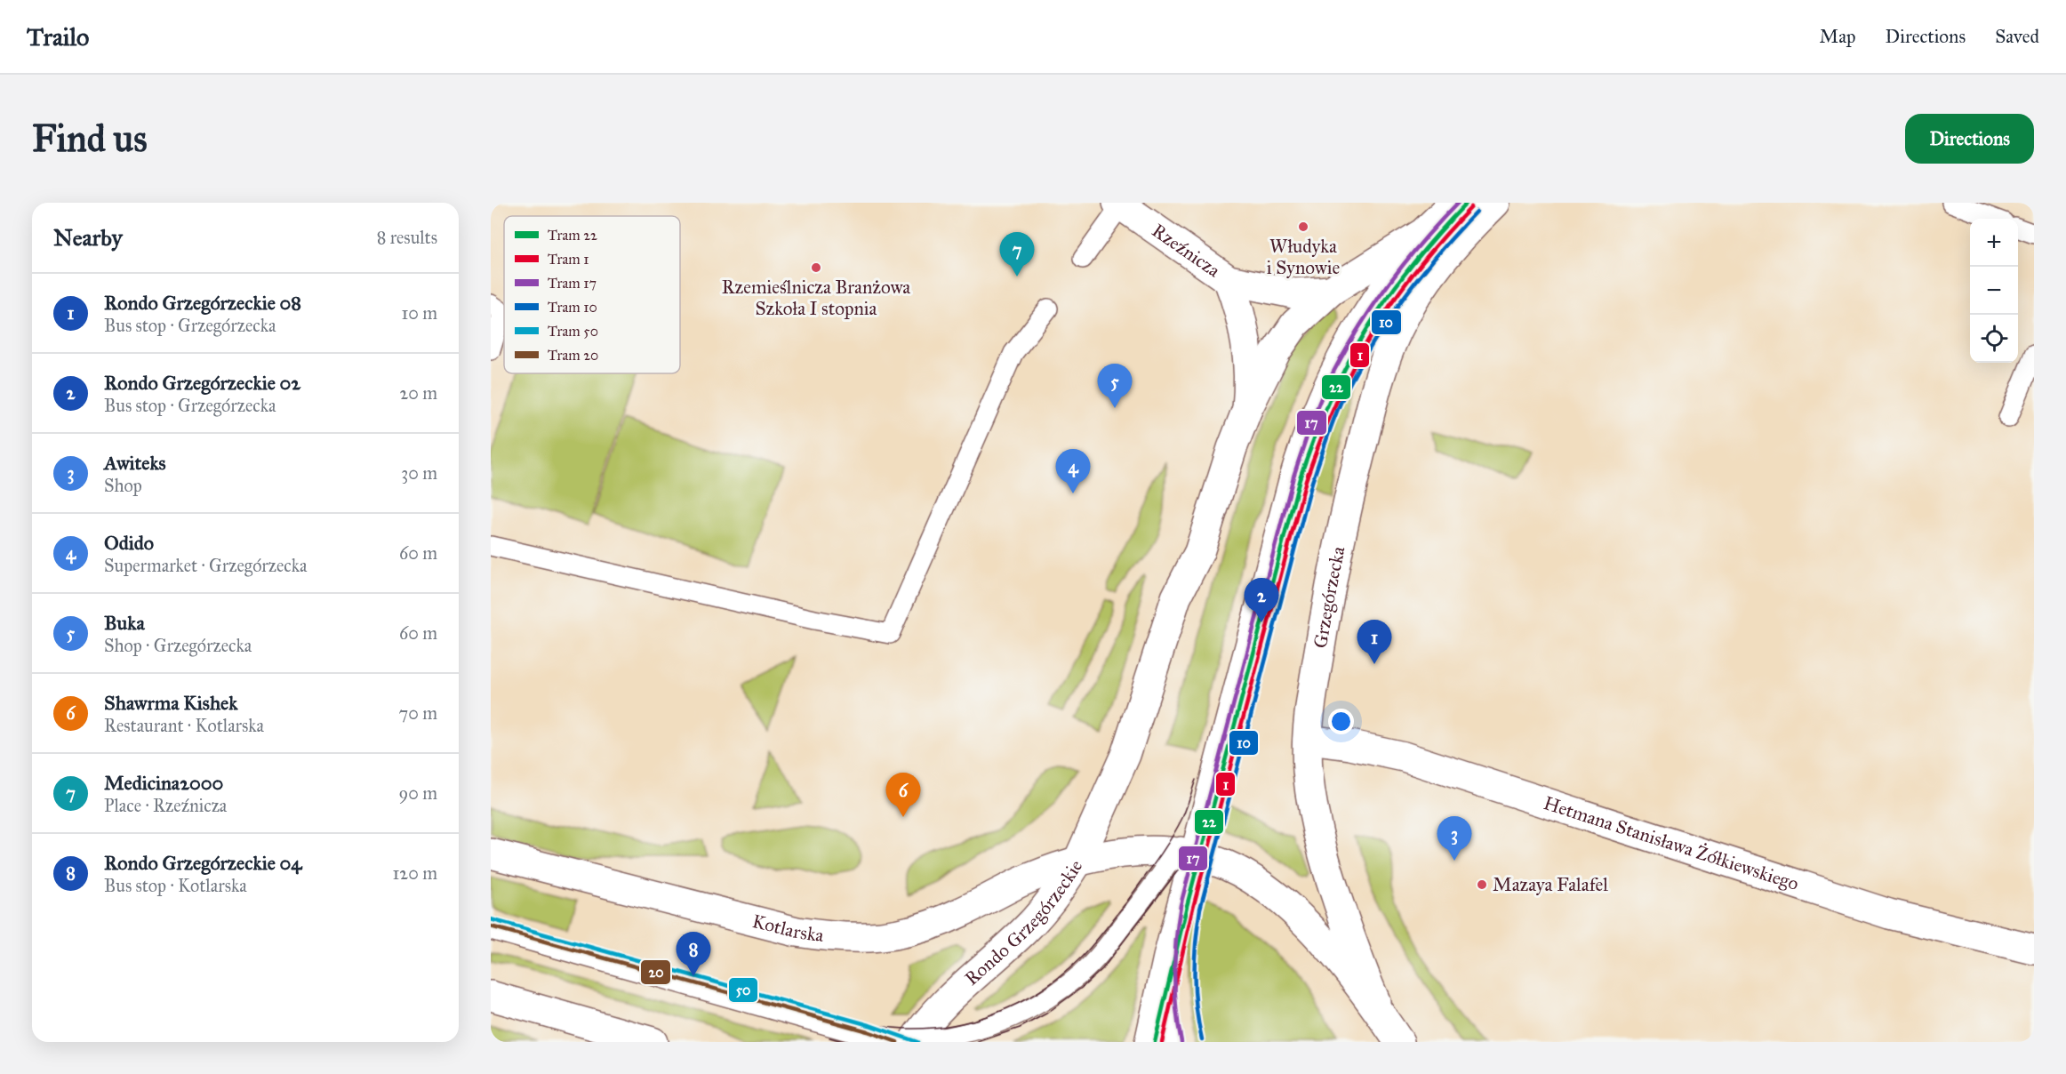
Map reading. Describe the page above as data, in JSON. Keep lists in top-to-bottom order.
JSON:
{
  "streets": {
    "street": [
      "Rzeźnicza",
      "Grzegórzecka",
      "Hetmana Stanisława Żółkiewskiego",
      "Rondo Grzegórzeckie",
      "Kotlarska"
    ]
  },
  "crossings": [
    ["Grzegórzecka", "Hetmana Stanisława Żółkiewskiego"],
    ["Grzegórzecka", "Rondo Grzegórzeckie"],
    ["Rondo Grzegórzeckie", "Kotlarska"]
  ],
  "places": ["Włudyka i Synowie", "Rzemieślnicza Branżowa Szkoła I stopnia", "Mazaya Falafel"],
  "lines": [
    "tram line 22",
    "tram line 17",
    "tram line 1",
    "tram line 10",
    "tram line 50",
    "tram line 20"
  ],
  "legend": [
    "Tram 22",
    "Tram 1",
    "Tram 17",
    "Tram 10",
    "Tram 50",
    "Tram 20"
  ],
  "page": {
    "header": "Trailo",
    "nav": ["Map", "Directions", "Saved"],
    "buttons": "Directions",
    "title": "Find us",
    "heading": ["Nearby", "8 results"],
    "map_buttons": ["+", "−"],
    "pins": [
      "7",
      "5",
      "4",
      "2",
      "1",
      "6",
      "3",
      "8"
    ],
    "list": [
      {
        "mark": "1",
        "name": "Rondo Grzegórzeckie 08",
        "note": "Bus stop · Grzegórzecka",
        "value": "10 m"
      },
      {
        "mark": "2",
        "name": "Rondo Grzegórzeckie 02",
        "note": "Bus stop · Grzegórzecka",
        "value": "20 m"
      },
      {
        "mark": "3",
        "name": "Awiteks",
        "note": "Shop",
        "value": "30 m"
      },
      {
        "mark": "4",
        "name": "Odido",
        "note": "Supermarket · Grzegórzecka",
        "value": "60 m"
      },
      {
        "mark": "5",
        "name": "Buka",
        "note": "Shop · Grzegórzecka",
        "value": "60 m"
      },
      {
        "mark": "6",
        "name": "Shawrma Kishek",
        "note": "Restaurant · Kotlarska",
        "value": "70 m"
      },
      {
        "mark": "7",
        "name": "Medicina2000",
        "note": "Place · Rzeźnicza",
        "value": "90 m"
      },
      {
        "mark": "8",
        "name": "Rondo Grzegórzeckie 04",
        "note": "Bus stop · Kotlarska",
        "value": "120 m"
      }
    ]
  }
}
